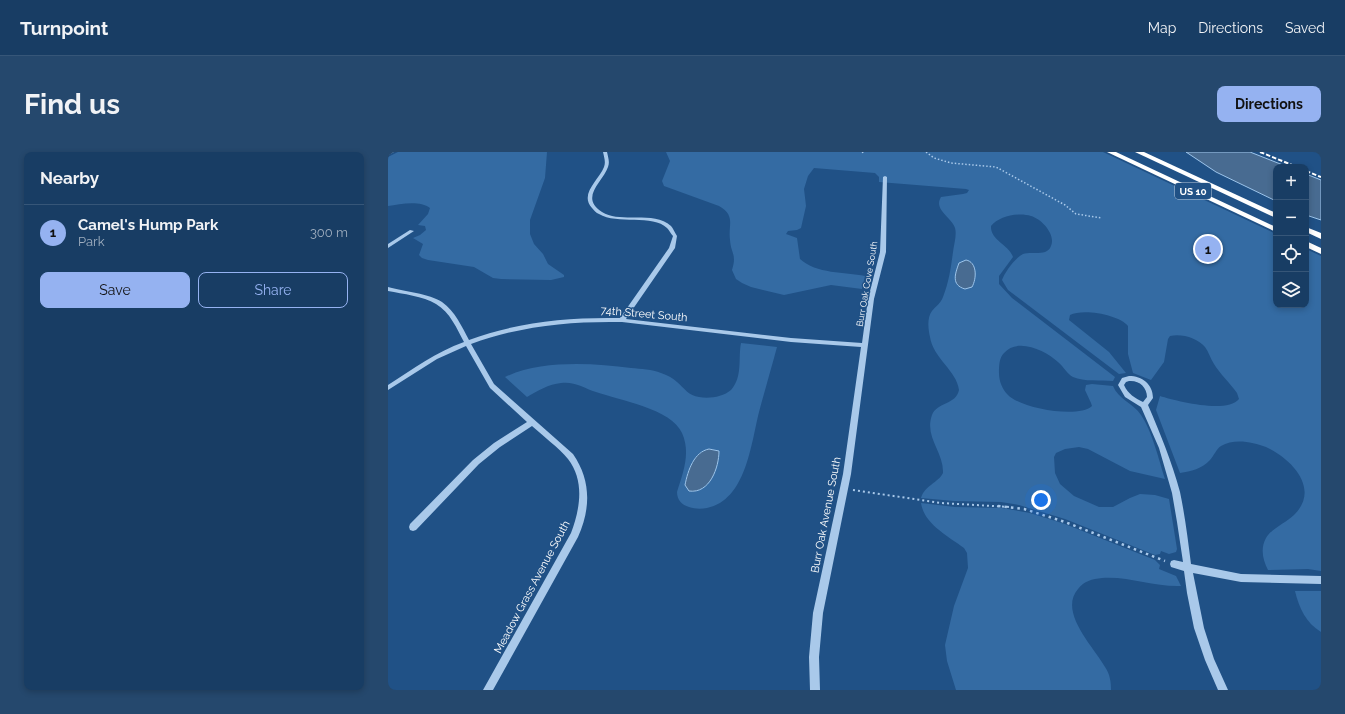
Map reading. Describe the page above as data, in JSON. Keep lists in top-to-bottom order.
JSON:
{
  "streets": {
    "highway": ["US 10"],
    "street": [
      "Burr Oak Cove South",
      "74th Street South",
      "Burr Oak Avenue South",
      "Meadow Grass Avenue South"
    ]
  },
  "crossings": [
    ["Burr Oak Cove South", "74th Street South"],
    ["Burr Oak Cove South", "Burr Oak Avenue South"],
    ["74th Street South", "Burr Oak Avenue South"],
    ["74th Street South", "Meadow Grass Avenue South"]
  ],
  "page": {
    "header": "Turnpoint",
    "nav": ["Map", "Directions", "Saved"],
    "buttons": [
      "Directions",
      ["Save", "Share"]
    ],
    "title": "Find us",
    "heading": "Nearby",
    "map_buttons": ["+", "−"],
    "list": [
      {
        "mark": "1",
        "name": "Camel's Hump Park",
        "note": "Park",
        "value": "300 m"
      }
    ],
    "pins": "1"
  }
}
